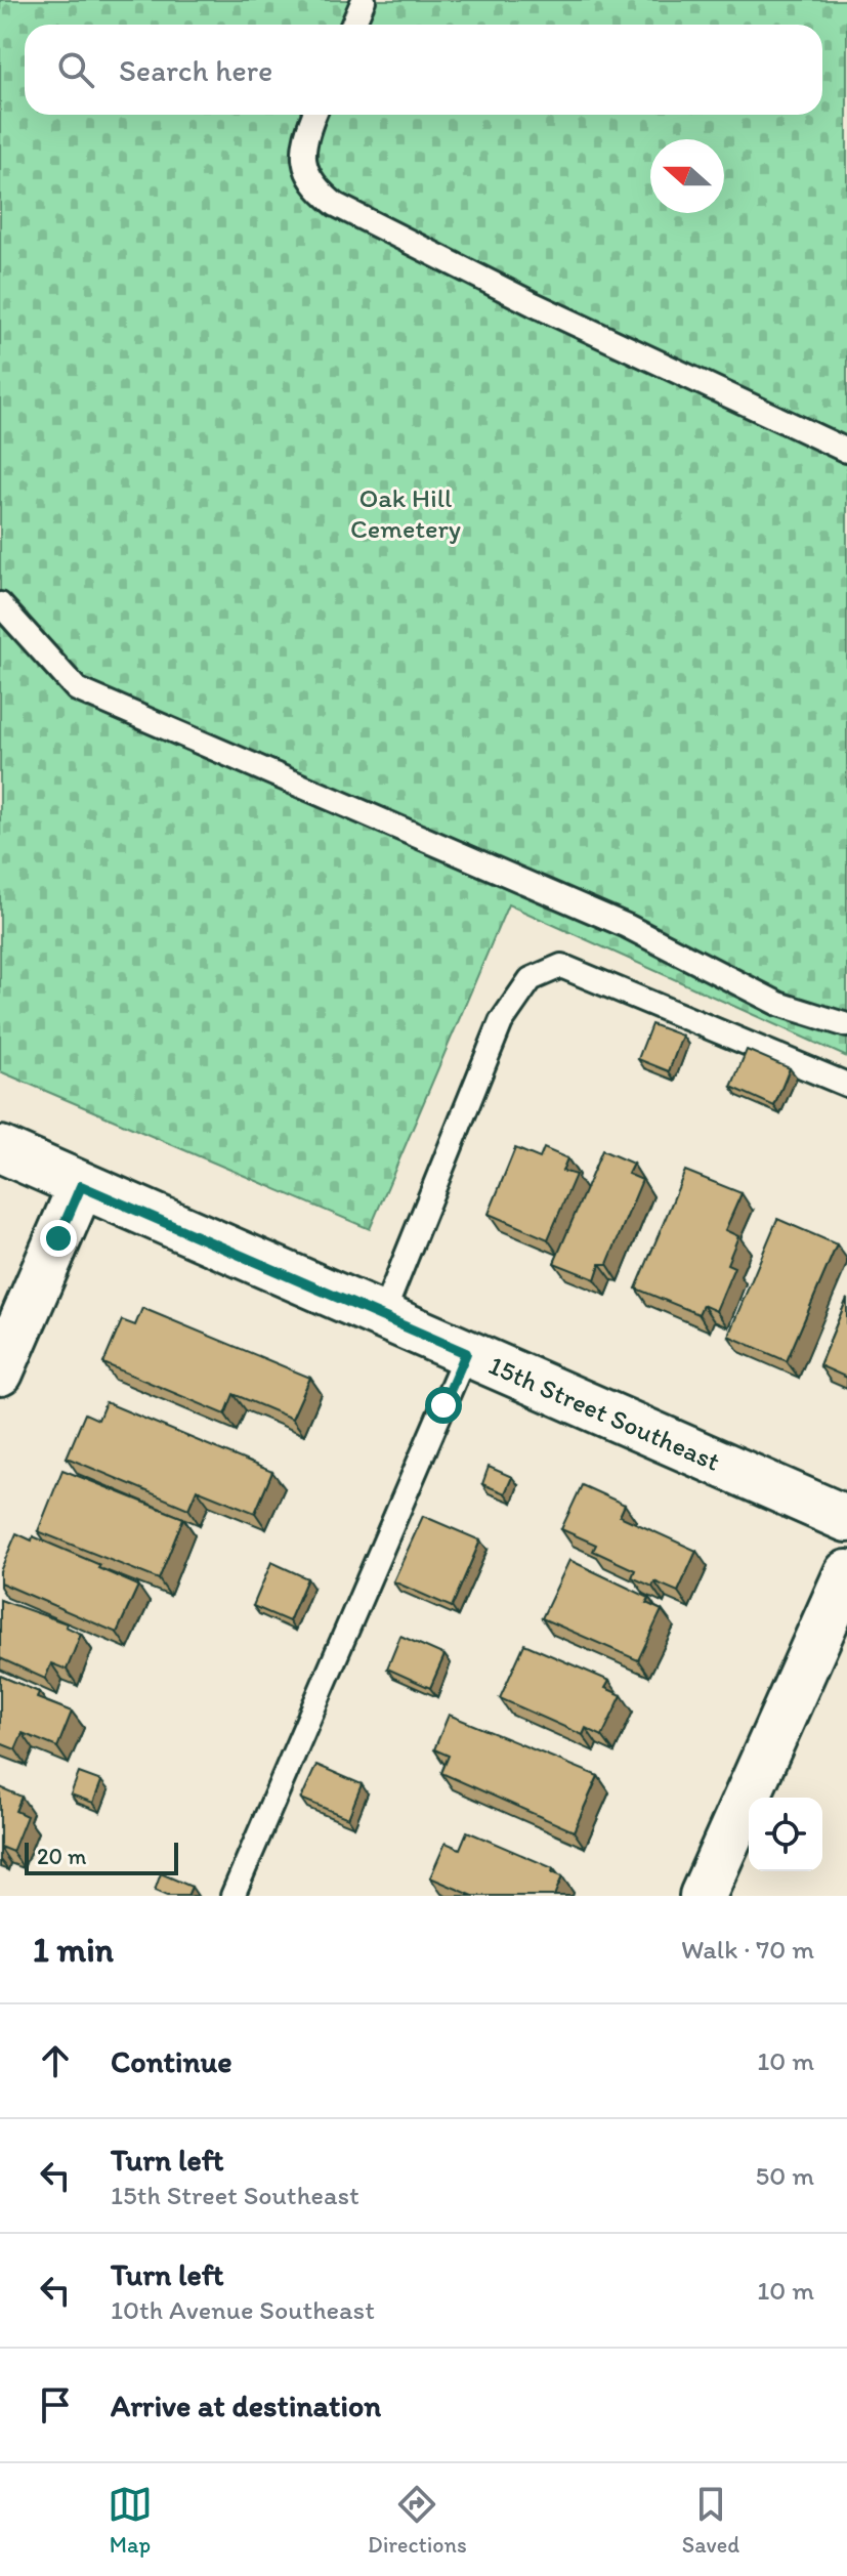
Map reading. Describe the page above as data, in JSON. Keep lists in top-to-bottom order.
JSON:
{
  "streets": {
    "street": ["15th Street Southeast"]
  },
  "parks": ["Oak Hill Cemetery"],
  "scale_bar": "20 m",
  "north": "left",
  "page": {
    "search": "Search here",
    "scale": "20 m",
    "heading": ["1 min", "Walk · 70 m"],
    "list": [
      ["Continue", "10 m"],
      ["Turn left", "15th Street Southeast", "50 m"],
      ["Turn left", "10th Avenue Southeast", "10 m"],
      "Arrive at destination"
    ],
    "nav": ["Map", "Directions", "Saved"]
  }
}
